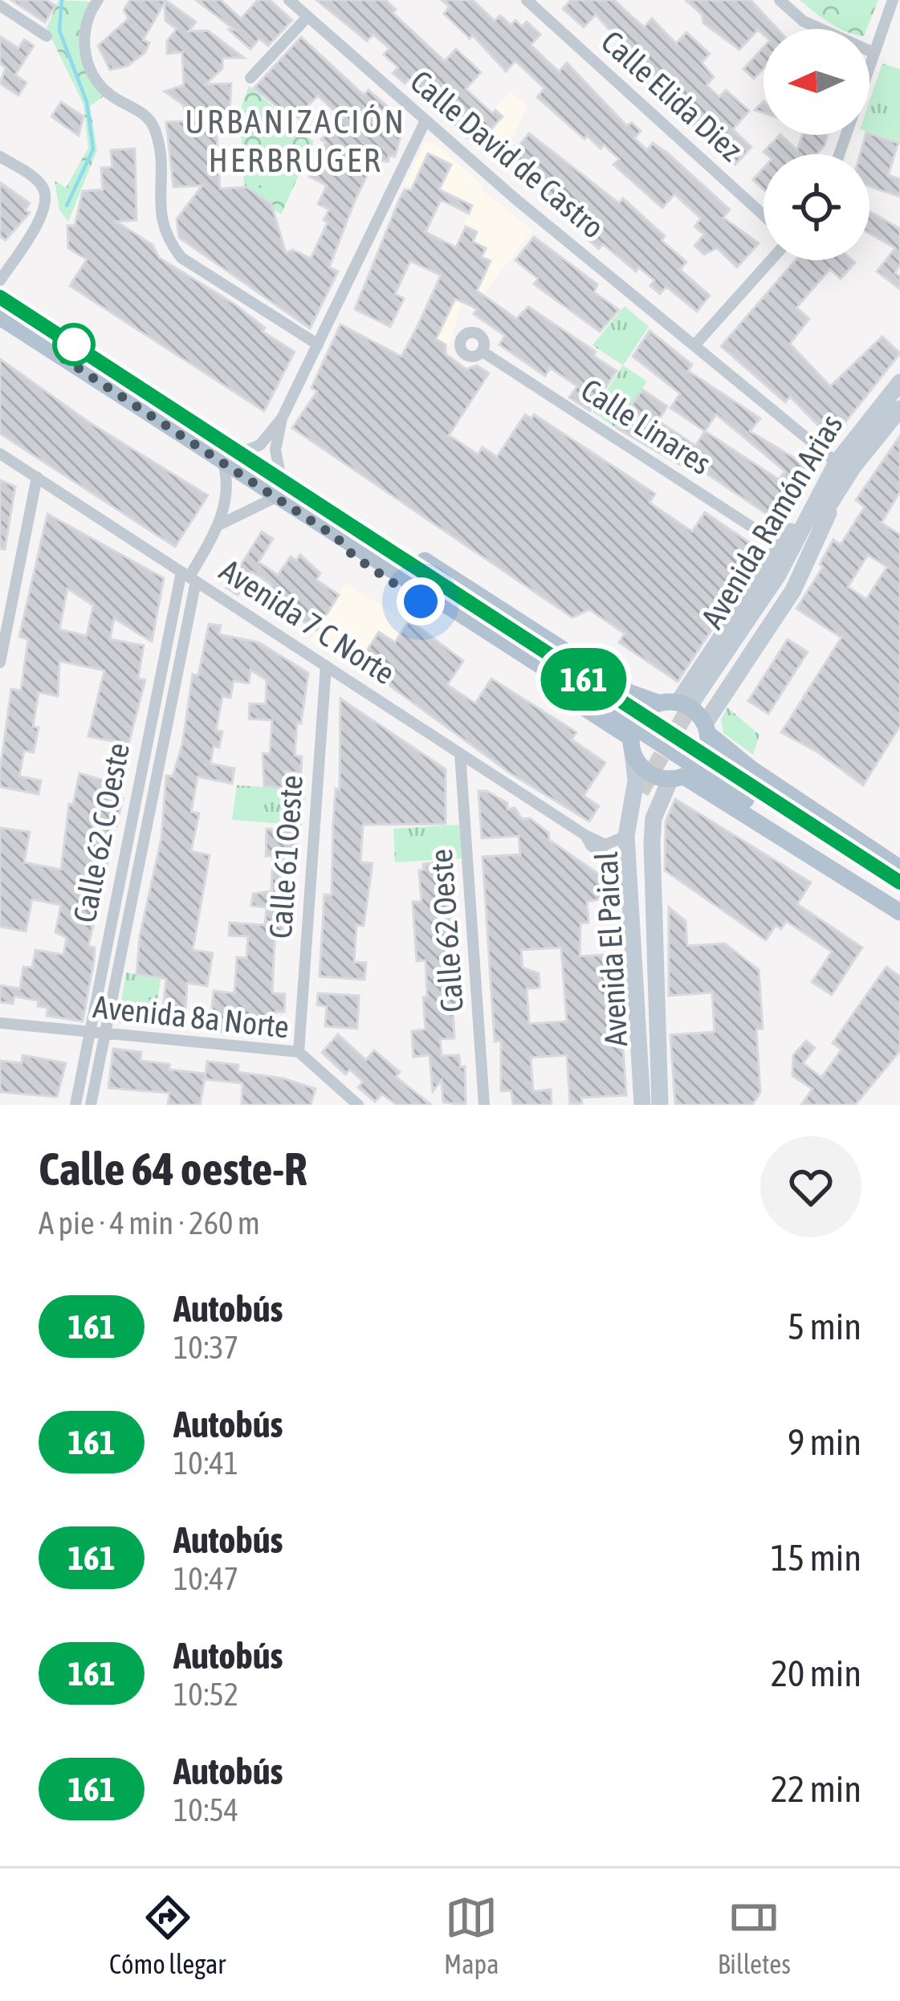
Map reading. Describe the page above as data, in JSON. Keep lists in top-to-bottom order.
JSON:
{
  "streets": {
    "main road": ["Avenida Ramón Arias", "Avenida El Paical"],
    "street": [
      "Calle Elida Diez",
      "Calle David de Castro",
      "Calle Linares",
      "Avenida 7 C Norte",
      "Calle 62 C Oeste",
      "Calle 61 Oeste",
      "Calle 62 Oeste",
      "Avenida 8a Norte"
    ]
  },
  "crossings": [
    ["Calle David de Castro", "Avenida Ramón Arias"],
    ["Avenida 7 C Norte", "Calle 62 C Oeste"],
    ["Avenida 7 C Norte", "Calle 61 Oeste"],
    ["Avenida 7 C Norte", "Calle 62 Oeste"],
    ["Calle 62 C Oeste", "Avenida 8a Norte"],
    ["Calle 61 Oeste", "Avenida 8a Norte"]
  ],
  "districts": ["URBANIZACIÓN HERBRUGER"],
  "lines": ["bus line 161"],
  "north": "left",
  "page": {
    "on_map": "161",
    "heading": ["Calle 64 oeste-R", "A pie · 4 min · 260 m"],
    "list": [
      {
        "mark": "161",
        "name": "Autobús",
        "note": "10:37",
        "value": "5 min"
      },
      {
        "mark": "161",
        "name": "Autobús",
        "note": "10:41",
        "value": "9 min"
      },
      {
        "mark": "161",
        "name": "Autobús",
        "note": "10:47",
        "value": "15 min"
      },
      {
        "mark": "161",
        "name": "Autobús",
        "note": "10:52",
        "value": "20 min"
      },
      {
        "mark": "161",
        "name": "Autobús",
        "note": "10:54",
        "value": "22 min"
      }
    ],
    "tabs": ["Cómo llegar", "Mapa", "Billetes"]
  }
}
